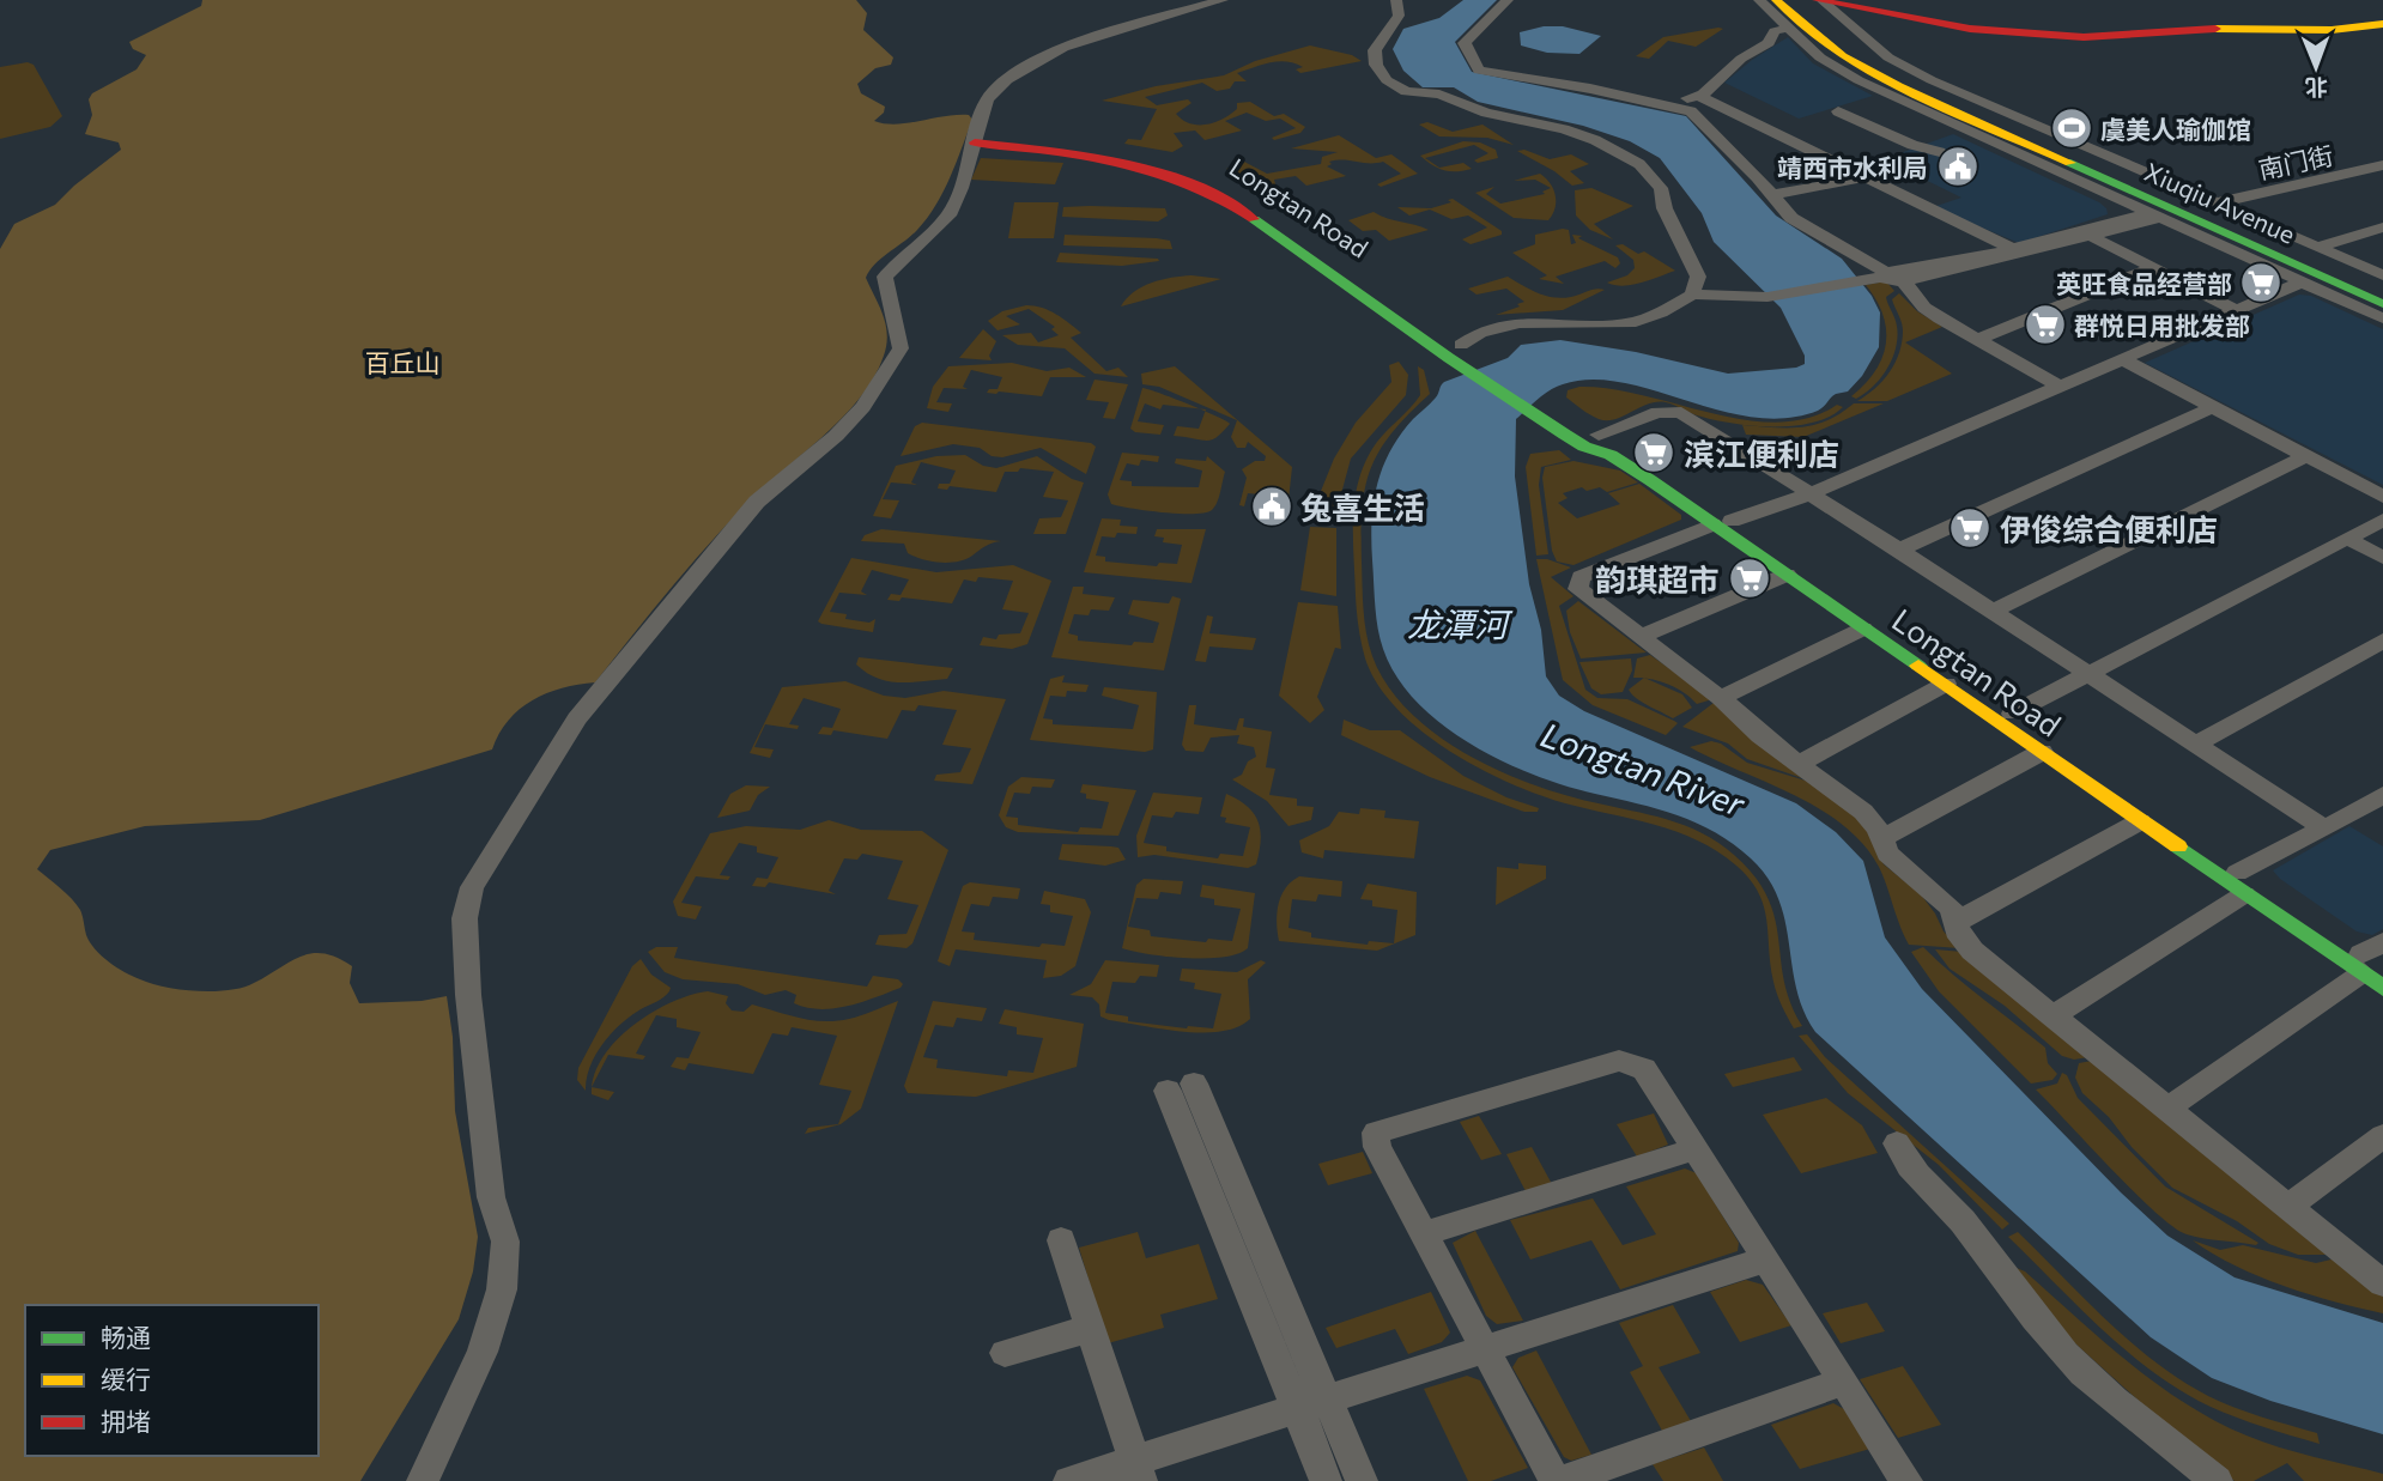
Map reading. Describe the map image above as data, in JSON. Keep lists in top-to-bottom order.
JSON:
{
  "streets": {
    "main road": ["Xiuqiu Avenue", "Longtan Road"],
    "street": ["南门街"]
  },
  "water": ["龙潭河", "Longtan River"],
  "parks": ["百丘山"],
  "places": {
    "sports": ["虞美人瑜伽馆"],
    "public building": ["靖西市水利局", "兔喜生活"],
    "supermarket": [
      "英旺食品经营部",
      "群悦日用批发部",
      "滨江便利店",
      "伊俊综合便利店",
      "韵琪超市"
    ]
  },
  "legend": ["畅通", "缓行", "拥堵"],
  "north": "bottom"
}
